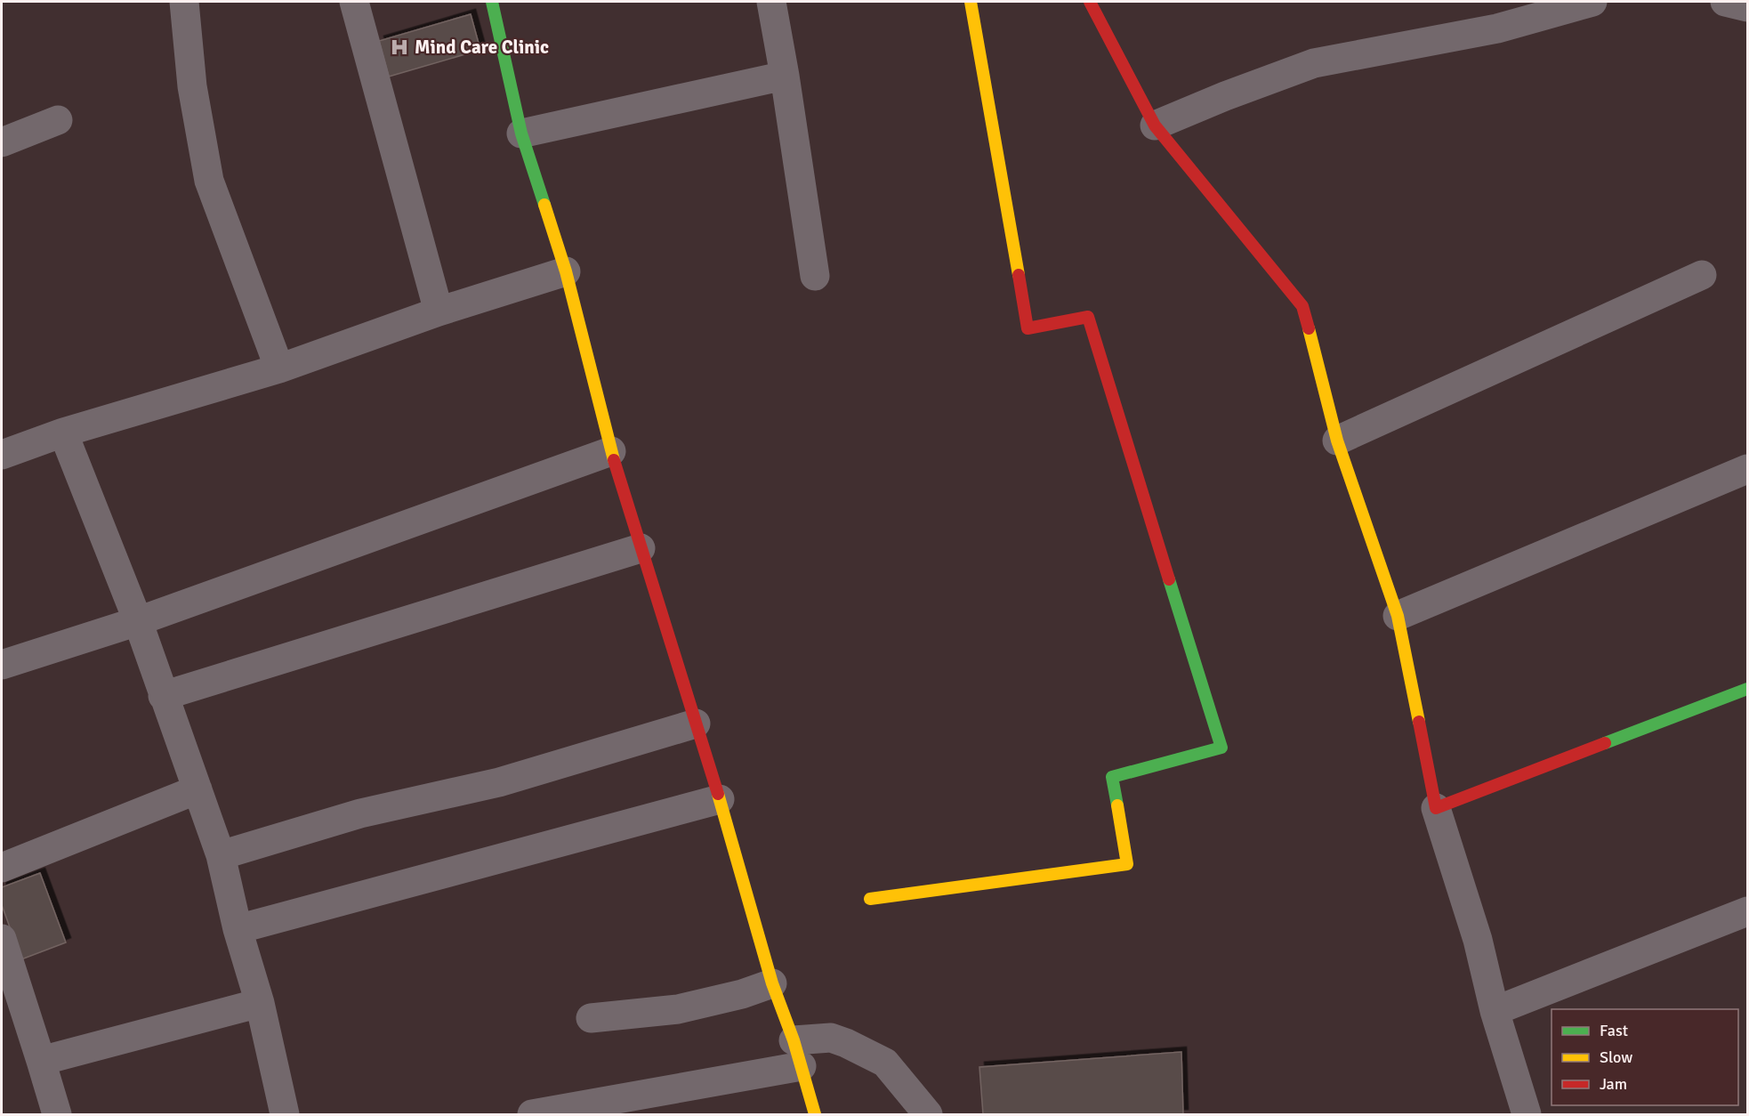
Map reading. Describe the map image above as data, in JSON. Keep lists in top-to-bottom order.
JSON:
{
  "places": {
    "hospital": ["Mind Care Clinic"]
  },
  "legend": ["Fast", "Slow", "Jam"]
}
